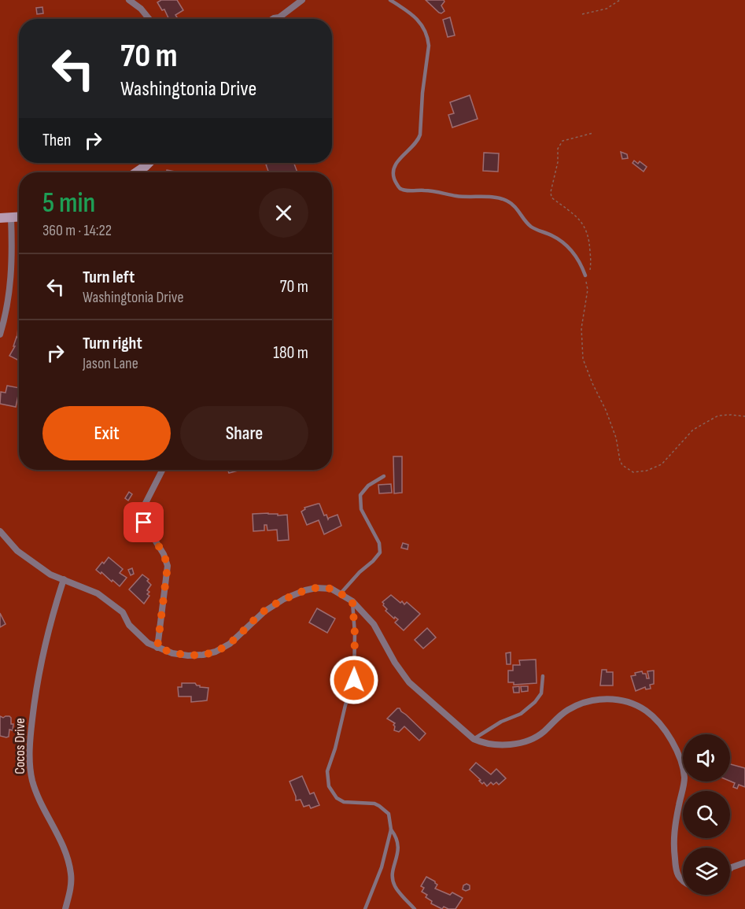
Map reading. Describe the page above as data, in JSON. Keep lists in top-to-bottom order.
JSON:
{
  "streets": {
    "street": ["Cocos Drive"]
  },
  "page": {
    "turn": ["70 m", "Washingtonia Drive"],
    "then": "Then",
    "heading": ["5 min", "360 m · 14:22"],
    "list": [
      {
        "name": "Turn left",
        "note": "Washingtonia Drive",
        "value": "70 m"
      },
      {
        "name": "Turn right",
        "note": "Jason Lane",
        "value": "180 m"
      }
    ],
    "buttons": ["Exit", "Share"]
  }
}
